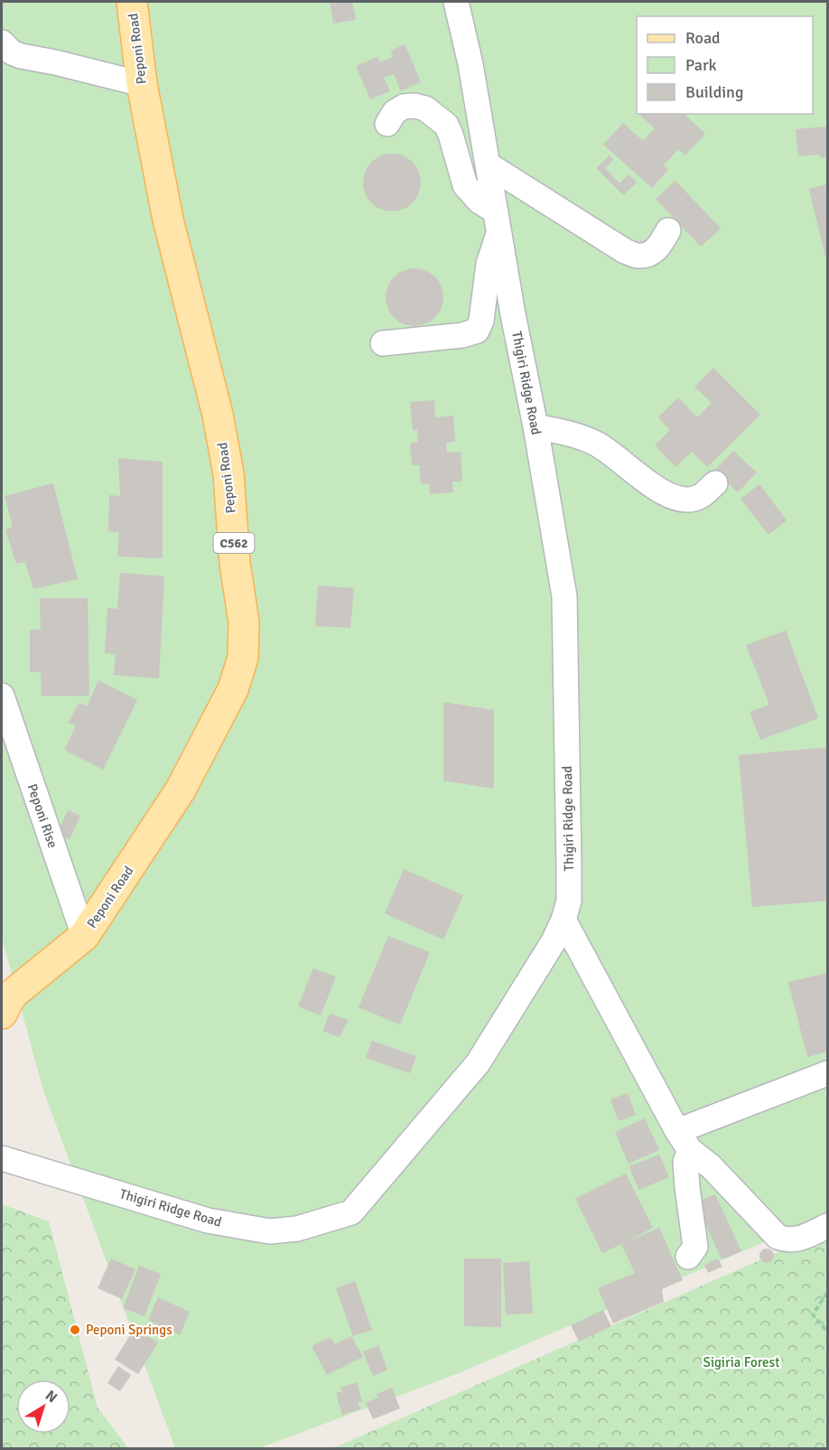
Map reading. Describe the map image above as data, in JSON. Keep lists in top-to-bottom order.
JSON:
{
  "streets": {
    "main road": ["Peponi Road", "C562"],
    "street": ["Thigiri Ridge Road", "Peponi Rise"]
  },
  "crossings": [
    ["Peponi Road", "Peponi Rise"]
  ],
  "parks": ["Sigiria Forest"],
  "places": ["Peponi Springs"],
  "legend": ["Road", "Park", "Building"],
  "north": "top right"
}
